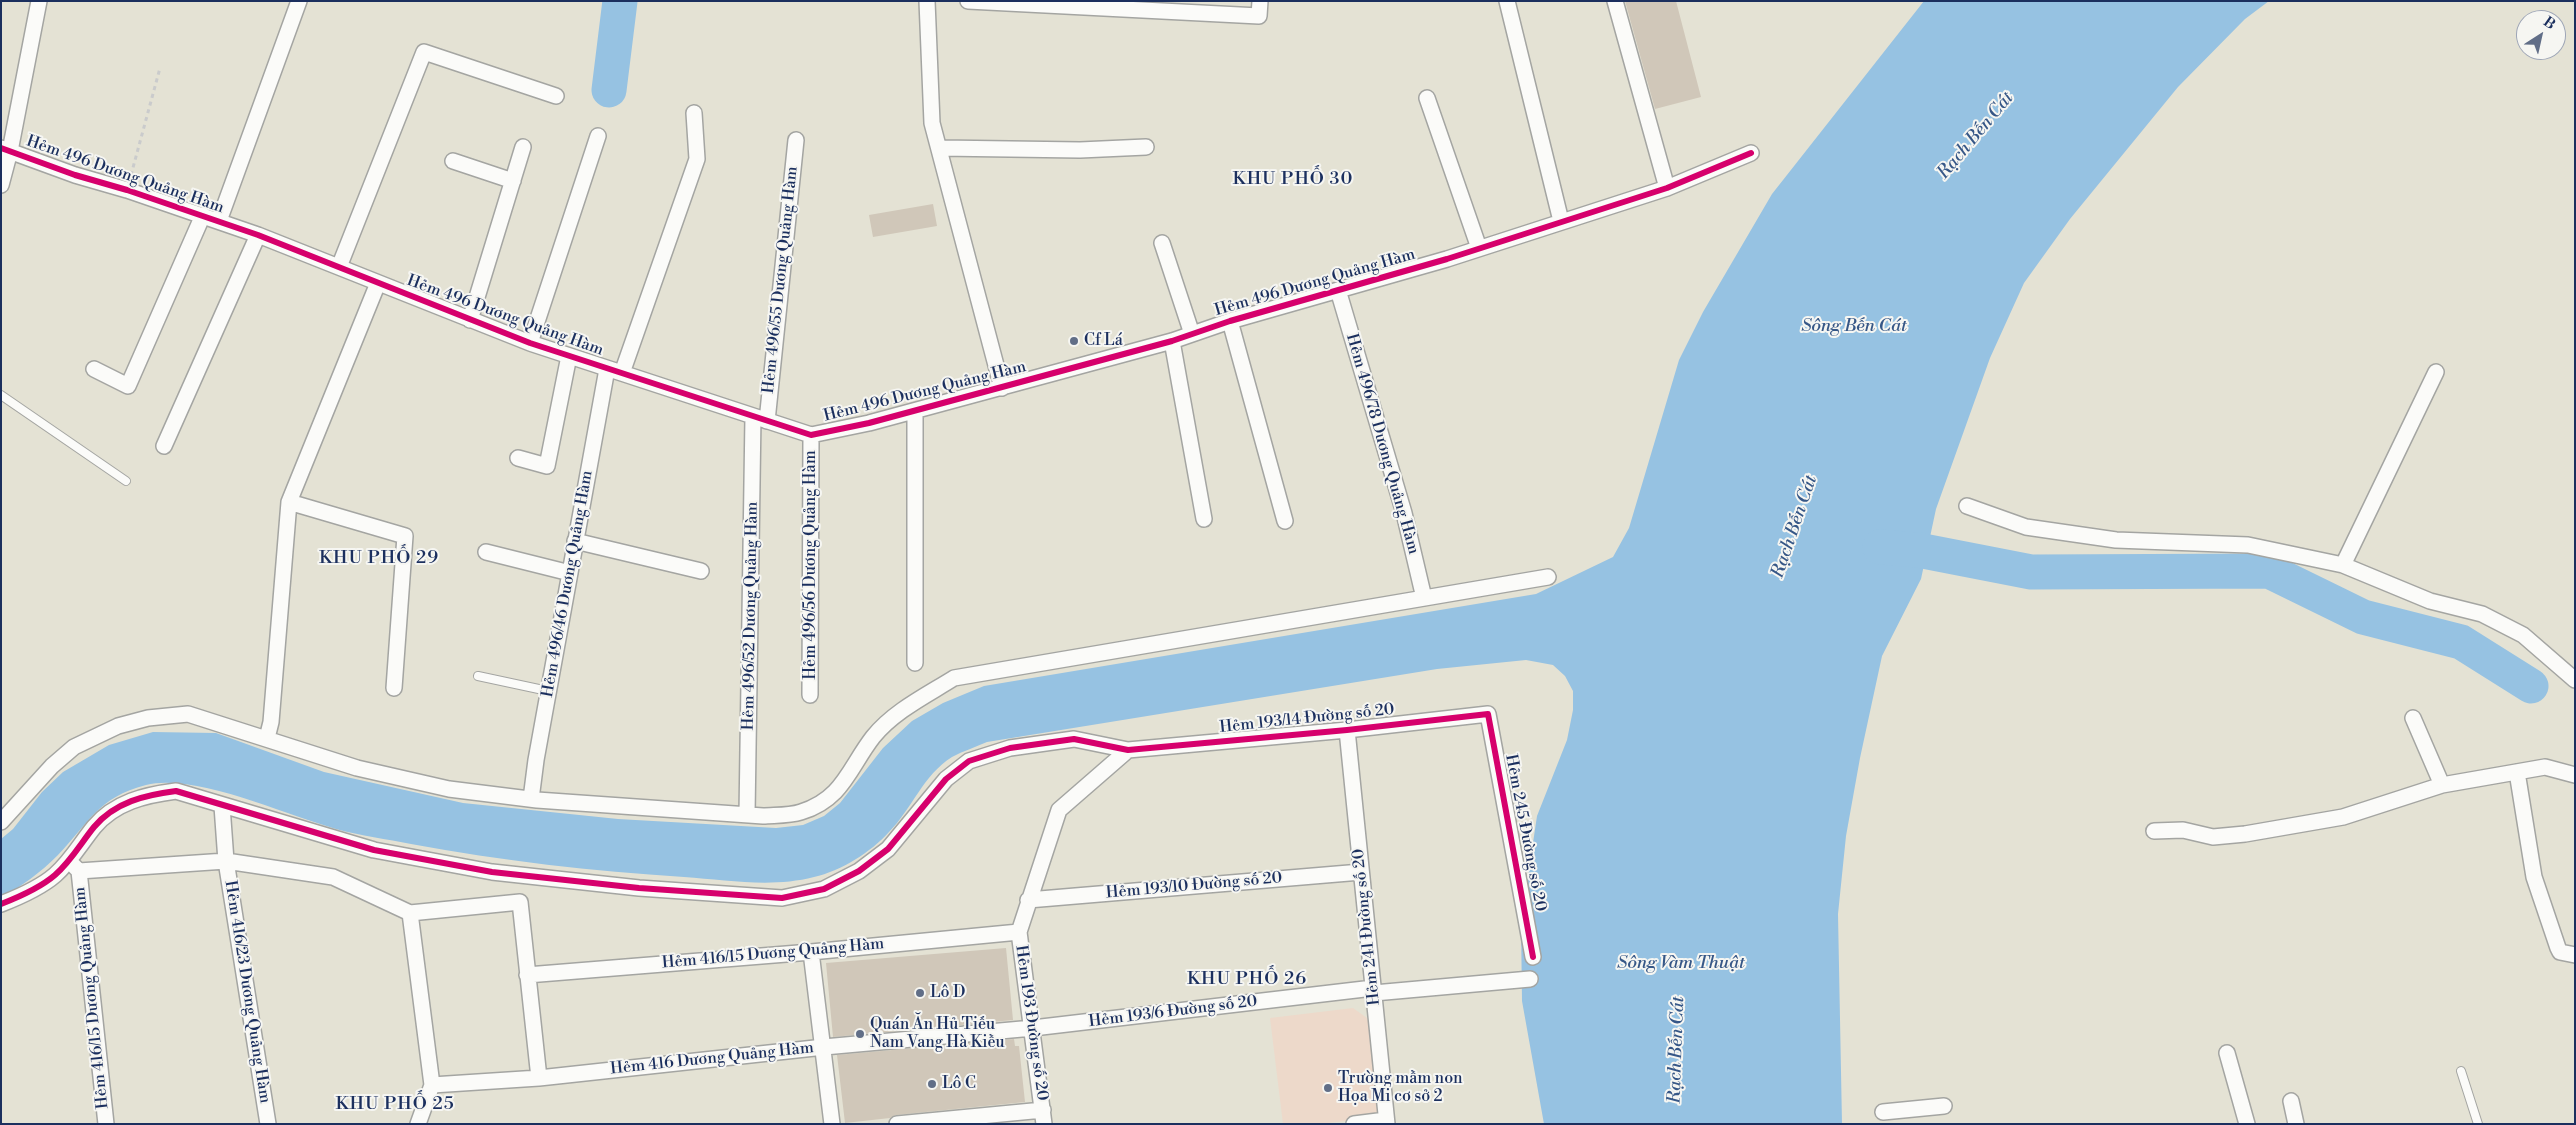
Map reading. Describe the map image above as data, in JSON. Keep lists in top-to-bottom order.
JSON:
{
  "streets": {
    "street": [
      "Hẻm 496 Dương Quảng Hàm",
      "Hẻm 496/55 Dương Quảng Hàm",
      "Hẻm 496/78 Dương Quảng Hàm",
      "Hẻm 496/56 Dương Quảng Hàm",
      "Hẻm 496/46 Dương Quảng Hàm",
      "Hẻm 496/52 Dương Quảng Hàm",
      "Hẻm 193/14 Đường số 20",
      "Hẻm 245 Đường số 20",
      "Hẻm 193/10 Đường số 20",
      "Hẻm 241 Đường số 20",
      "Hẻm 416/15 Dương Quảng Hàm",
      "Hẻm 416/23 Dương Quảng Hàm",
      "Hẻm 193/6 Đường số 20",
      "Hẻm 193 Đường số 20",
      "Hẻm 416 Dương Quảng Hàm"
    ]
  },
  "crossings": [
    ["Hẻm 496 Dương Quảng Hàm", "Hẻm 496/55 Dương Quảng Hàm"],
    ["Hẻm 496 Dương Quảng Hàm", "Hẻm 496/78 Dương Quảng Hàm"],
    ["Hẻm 496 Dương Quảng Hàm", "Hẻm 496/56 Dương Quảng Hàm"],
    ["Hẻm 496 Dương Quảng Hàm", "Hẻm 496/46 Dương Quảng Hàm"],
    ["Hẻm 496 Dương Quảng Hàm", "Hẻm 496/52 Dương Quảng Hàm"],
    ["Hẻm 496/55 Dương Quảng Hàm", "Hẻm 496/52 Dương Quảng Hàm"],
    ["Hẻm 193/14 Đường số 20", "Hẻm 245 Đường số 20"],
    ["Hẻm 193/14 Đường số 20", "Hẻm 241 Đường số 20"],
    ["Hẻm 193/14 Đường số 20", "Hẻm 416/15 Dương Quảng Hàm"],
    ["Hẻm 193/14 Đường số 20", "Hẻm 416/23 Dương Quảng Hàm"],
    ["Hẻm 193/14 Đường số 20", "Hẻm 193 Đường số 20"],
    ["Hẻm 193/10 Đường số 20", "Hẻm 241 Đường số 20"],
    ["Hẻm 193/10 Đường số 20", "Hẻm 193 Đường số 20"],
    ["Hẻm 241 Đường số 20", "Hẻm 193/6 Đường số 20"],
    ["Hẻm 416/15 Dương Quảng Hàm", "Hẻm 416/23 Dương Quảng Hàm"],
    ["Hẻm 416/15 Dương Quảng Hàm", "Hẻm 193 Đường số 20"],
    ["Hẻm 193/6 Đường số 20", "Hẻm 193 Đường số 20"],
    ["Hẻm 193/6 Đường số 20", "Hẻm 416 Dương Quảng Hàm"],
    ["Hẻm 193 Đường số 20", "Hẻm 416 Dương Quảng Hàm"]
  ],
  "districts": [
    "KHU PHỐ 30",
    "KHU PHỐ 29",
    "KHU PHỐ 26",
    "KHU PHỐ 25"
  ],
  "water": ["Rạch Bến Cát", "Sông Bến Cát", "Sông Vàm Thuật"],
  "places": [
    "Cf Lá",
    "Lô D",
    "Quán Ăn Hủ Tiếu Nam Vang Hà Kiều",
    "Lô C",
    "Trường mầm non Họa Mi cơ sở 2"
  ],
  "north": "top right"
}
